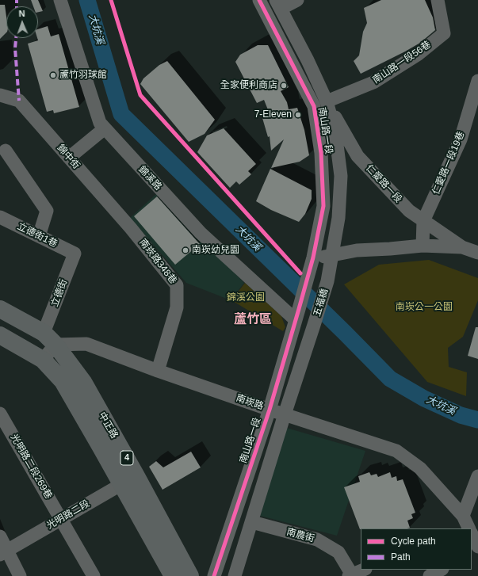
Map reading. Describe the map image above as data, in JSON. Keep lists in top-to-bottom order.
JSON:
{
  "streets": {
    "main road": ["中正路", "4"],
    "street": [
      "南山路一段56巷",
      "南山路一段",
      "錦中街",
      "仁愛路一段19巷",
      "錦溪路",
      "仁愛路一段",
      "立德街1巷",
      "南崁路348巷",
      "立德街",
      "五福橋",
      "南崁路",
      "光明路二段269巷",
      "光明路二段",
      "南農街"
    ]
  },
  "crossings": [
    ["南山路一段56巷", "南山路一段"],
    ["南山路一段56巷", "仁愛路一段"],
    ["南山路一段", "錦溪路"],
    ["南山路一段", "仁愛路一段"],
    ["南山路一段", "五福橋"],
    ["南山路一段", "南崁路"],
    ["錦中街", "南崁路348巷"],
    ["仁愛路一段19巷", "仁愛路一段"],
    ["錦溪路", "五福橋"],
    ["立德街1巷", "立德街"],
    ["南崁路348巷", "南崁路"],
    ["立德街", "4"],
    ["五福橋", "南崁路"],
    ["南崁路", "中正路"],
    ["南崁路", "4"],
    ["中正路", "4"],
    ["中正路", "光明路二段"],
    ["光明路二段269巷", "光明路二段"]
  ],
  "districts": ["蘆竹區"],
  "water": ["大坑溪"],
  "parks": ["錦溪公園", "南崁公一公園"],
  "places": [
    "蘆竹羽球館",
    "全家便利商店",
    "7-Eleven",
    "南崁幼兒園"
  ],
  "legend": ["Cycle path", "Path"],
  "north": "top"
}
